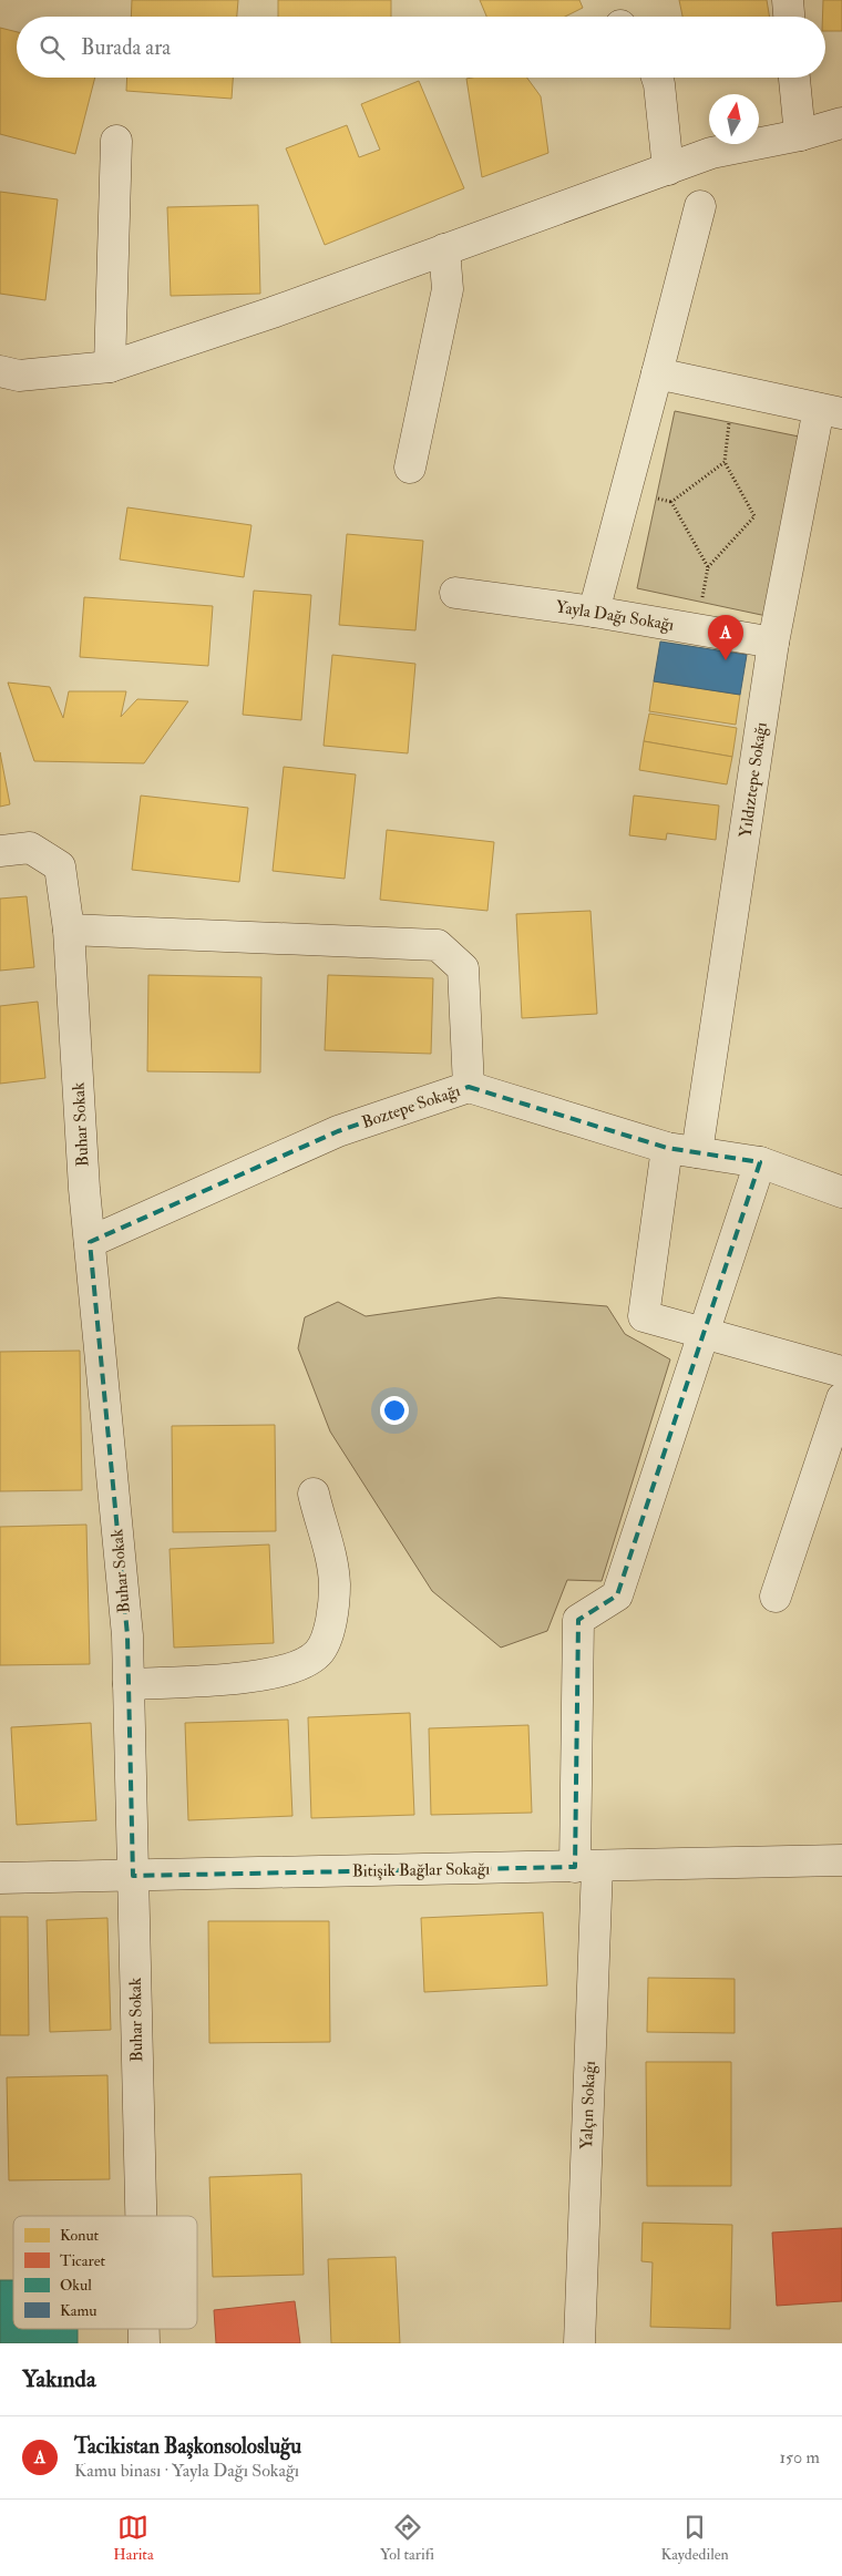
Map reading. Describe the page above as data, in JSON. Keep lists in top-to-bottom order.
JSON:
{
  "streets": {
    "street": [
      "Yayla Dağı Sokağı",
      "Yıldıztepe Sokağı",
      "Boztepe Sokağı",
      "Buhar Sokak",
      "Bitişik Bağlar Sokağı",
      "Yalçın Sokağı"
    ]
  },
  "crossings": [
    ["Yayla Dağı Sokağı", "Yıldıztepe Sokağı"],
    ["Yıldıztepe Sokağı", "Boztepe Sokağı"],
    ["Boztepe Sokağı", "Buhar Sokak"],
    ["Buhar Sokak", "Bitişik Bağlar Sokağı"],
    ["Bitişik Bağlar Sokağı", "Yalçın Sokağı"]
  ],
  "legend": [
    "Konut",
    "Ticaret",
    "Okul",
    "Kamu"
  ],
  "north": "top",
  "page": {
    "search": "Burada ara",
    "pins": "A",
    "heading": "Yakında",
    "list": [
      {
        "mark": "A",
        "name": "Tacikistan Başkonsolosluğu",
        "note": "Kamu binası · Yayla Dağı Sokağı",
        "value": "150 m"
      }
    ],
    "nav": ["Harita", "Yol tarifi", "Kaydedilen"]
  }
}
